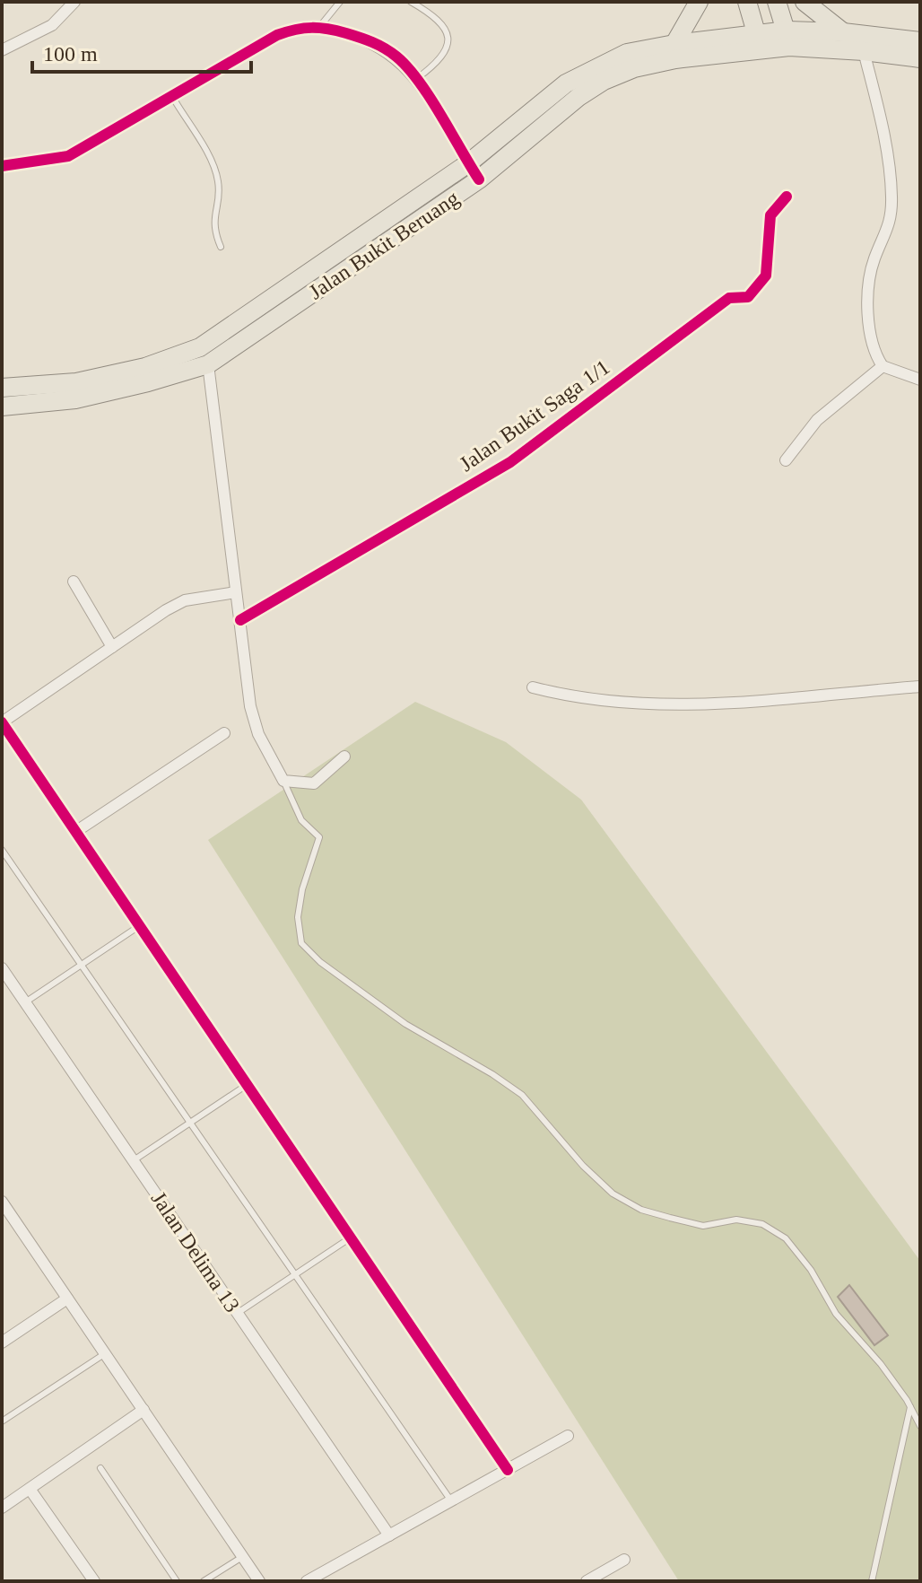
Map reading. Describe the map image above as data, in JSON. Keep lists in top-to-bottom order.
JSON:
{
  "streets": {
    "main road": ["Jalan Bukit Beruang"],
    "street": ["Jalan Bukit Saga 1/1", "Jalan Delima 13"]
  },
  "scale_bar": "100 m"
}
